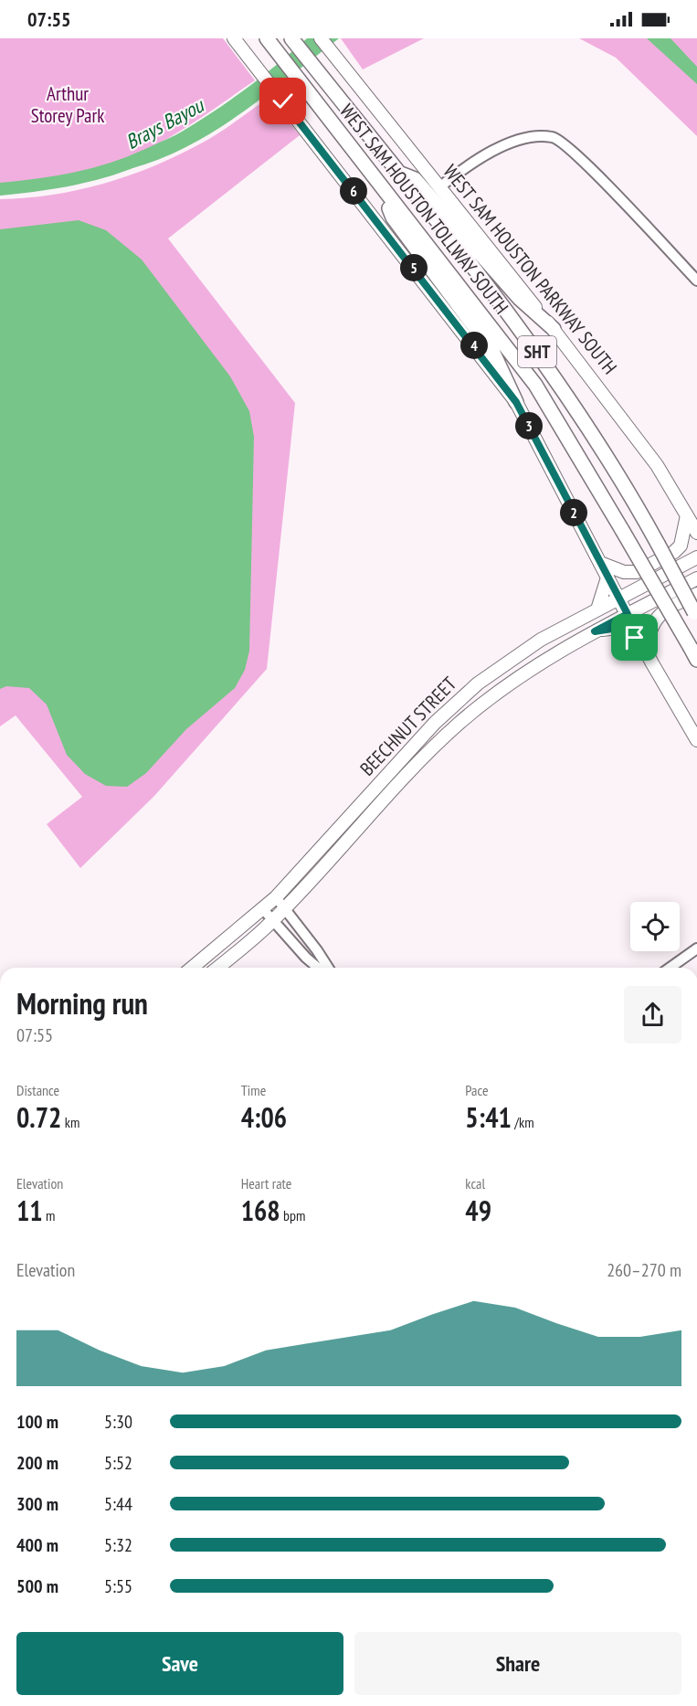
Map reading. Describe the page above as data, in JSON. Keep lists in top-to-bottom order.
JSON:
{
  "streets": {
    "highway": ["WEST SAM HOUSTON TOLLWAY SOUTH", "SHT"],
    "main road": ["WEST SAM HOUSTON PARKWAY SOUTH", "BEECHNUT STREET"]
  },
  "water": ["Brays Bayou"],
  "parks": ["Arthur Storey Park"],
  "page": {
    "status": "07:55",
    "pins": [
      "6",
      "5",
      "4",
      "3",
      "2"
    ],
    "heading": ["Morning run", "07:55"],
    "stats": [
      ["Distance", "0.72 km"],
      ["Time", "4:06"],
      ["Pace", "5:41 /km"],
      ["Elevation", "11 m"],
      ["Heart rate", "168 bpm"],
      ["kcal", "49"]
    ],
    "chart": ["Elevation", "260–270 m"],
    "list": [
      {
        "name": "100 m",
        "note": "5:30"
      },
      {
        "name": "200 m",
        "note": "5:52"
      },
      {
        "name": "300 m",
        "note": "5:44"
      },
      {
        "name": "400 m",
        "note": "5:32"
      },
      {
        "name": "500 m",
        "note": "5:55"
      }
    ],
    "buttons": ["Save", "Share"]
  }
}
